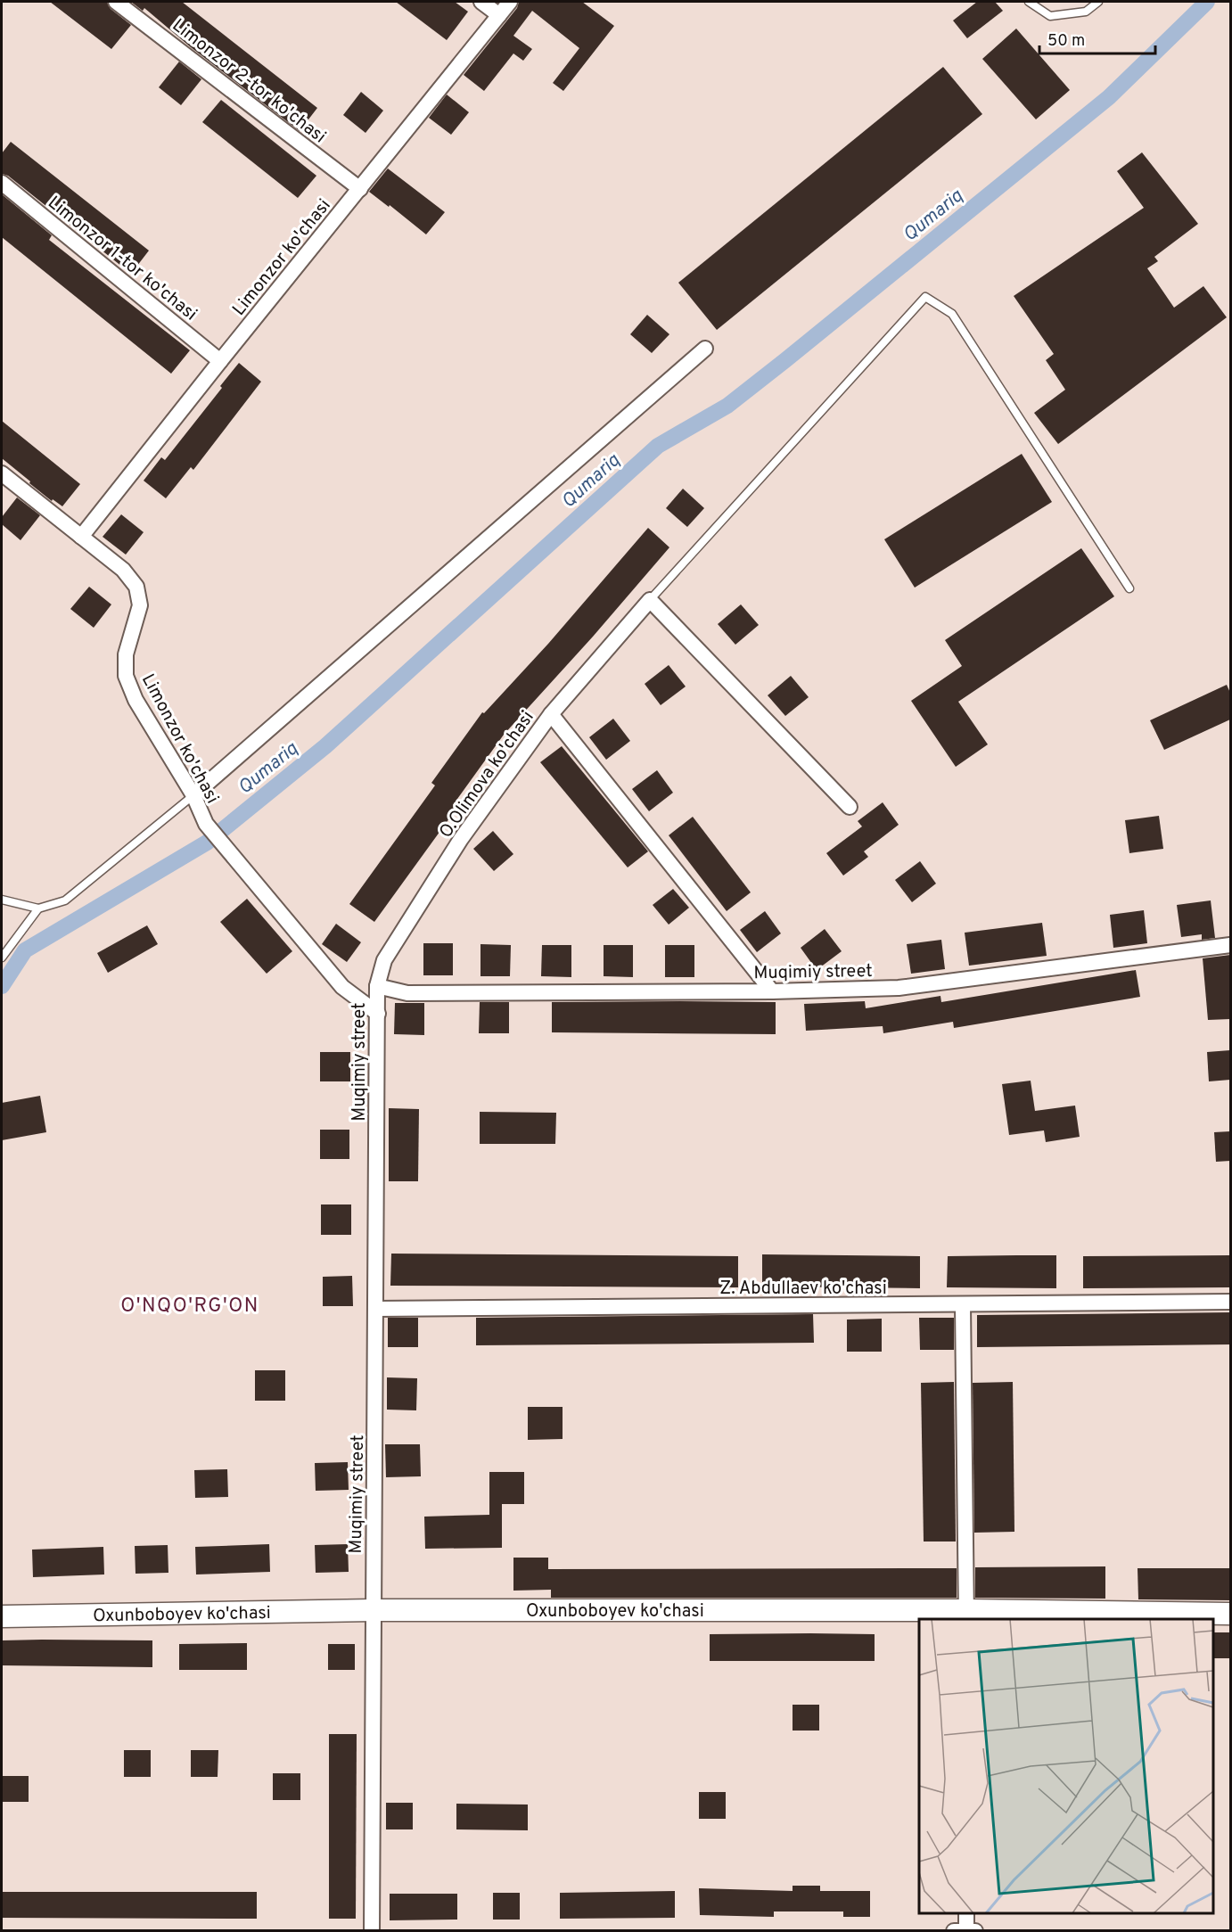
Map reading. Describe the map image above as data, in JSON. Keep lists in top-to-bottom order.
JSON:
{
  "streets": {
    "main road": ["Oxunboboyev ko'chasi"],
    "street": [
      "Limonzor 2-tor ko'chasi",
      "Limonzor ko'chasi",
      "Limonzor 1-tor ko'chasi",
      "O.Olimova ko'chasi",
      "Muqimiy street",
      "Z. Abdullaev ko'chasi"
    ]
  },
  "crossings": [
    ["Limonzor 2-tor ko'chasi", "Limonzor ko'chasi"],
    ["Limonzor ko'chasi", "Limonzor 1-tor ko'chasi"],
    ["Limonzor ko'chasi", "Muqimiy street"],
    ["O.Olimova ko'chasi", "Muqimiy street"],
    ["Muqimiy street", "Z. Abdullaev ko'chasi"],
    ["Muqimiy street", "Oxunboboyev ko'chasi"]
  ],
  "districts": ["O'NQO'RG'ON"],
  "water": ["Qumariq"],
  "scale_bar": "50 m"
}
